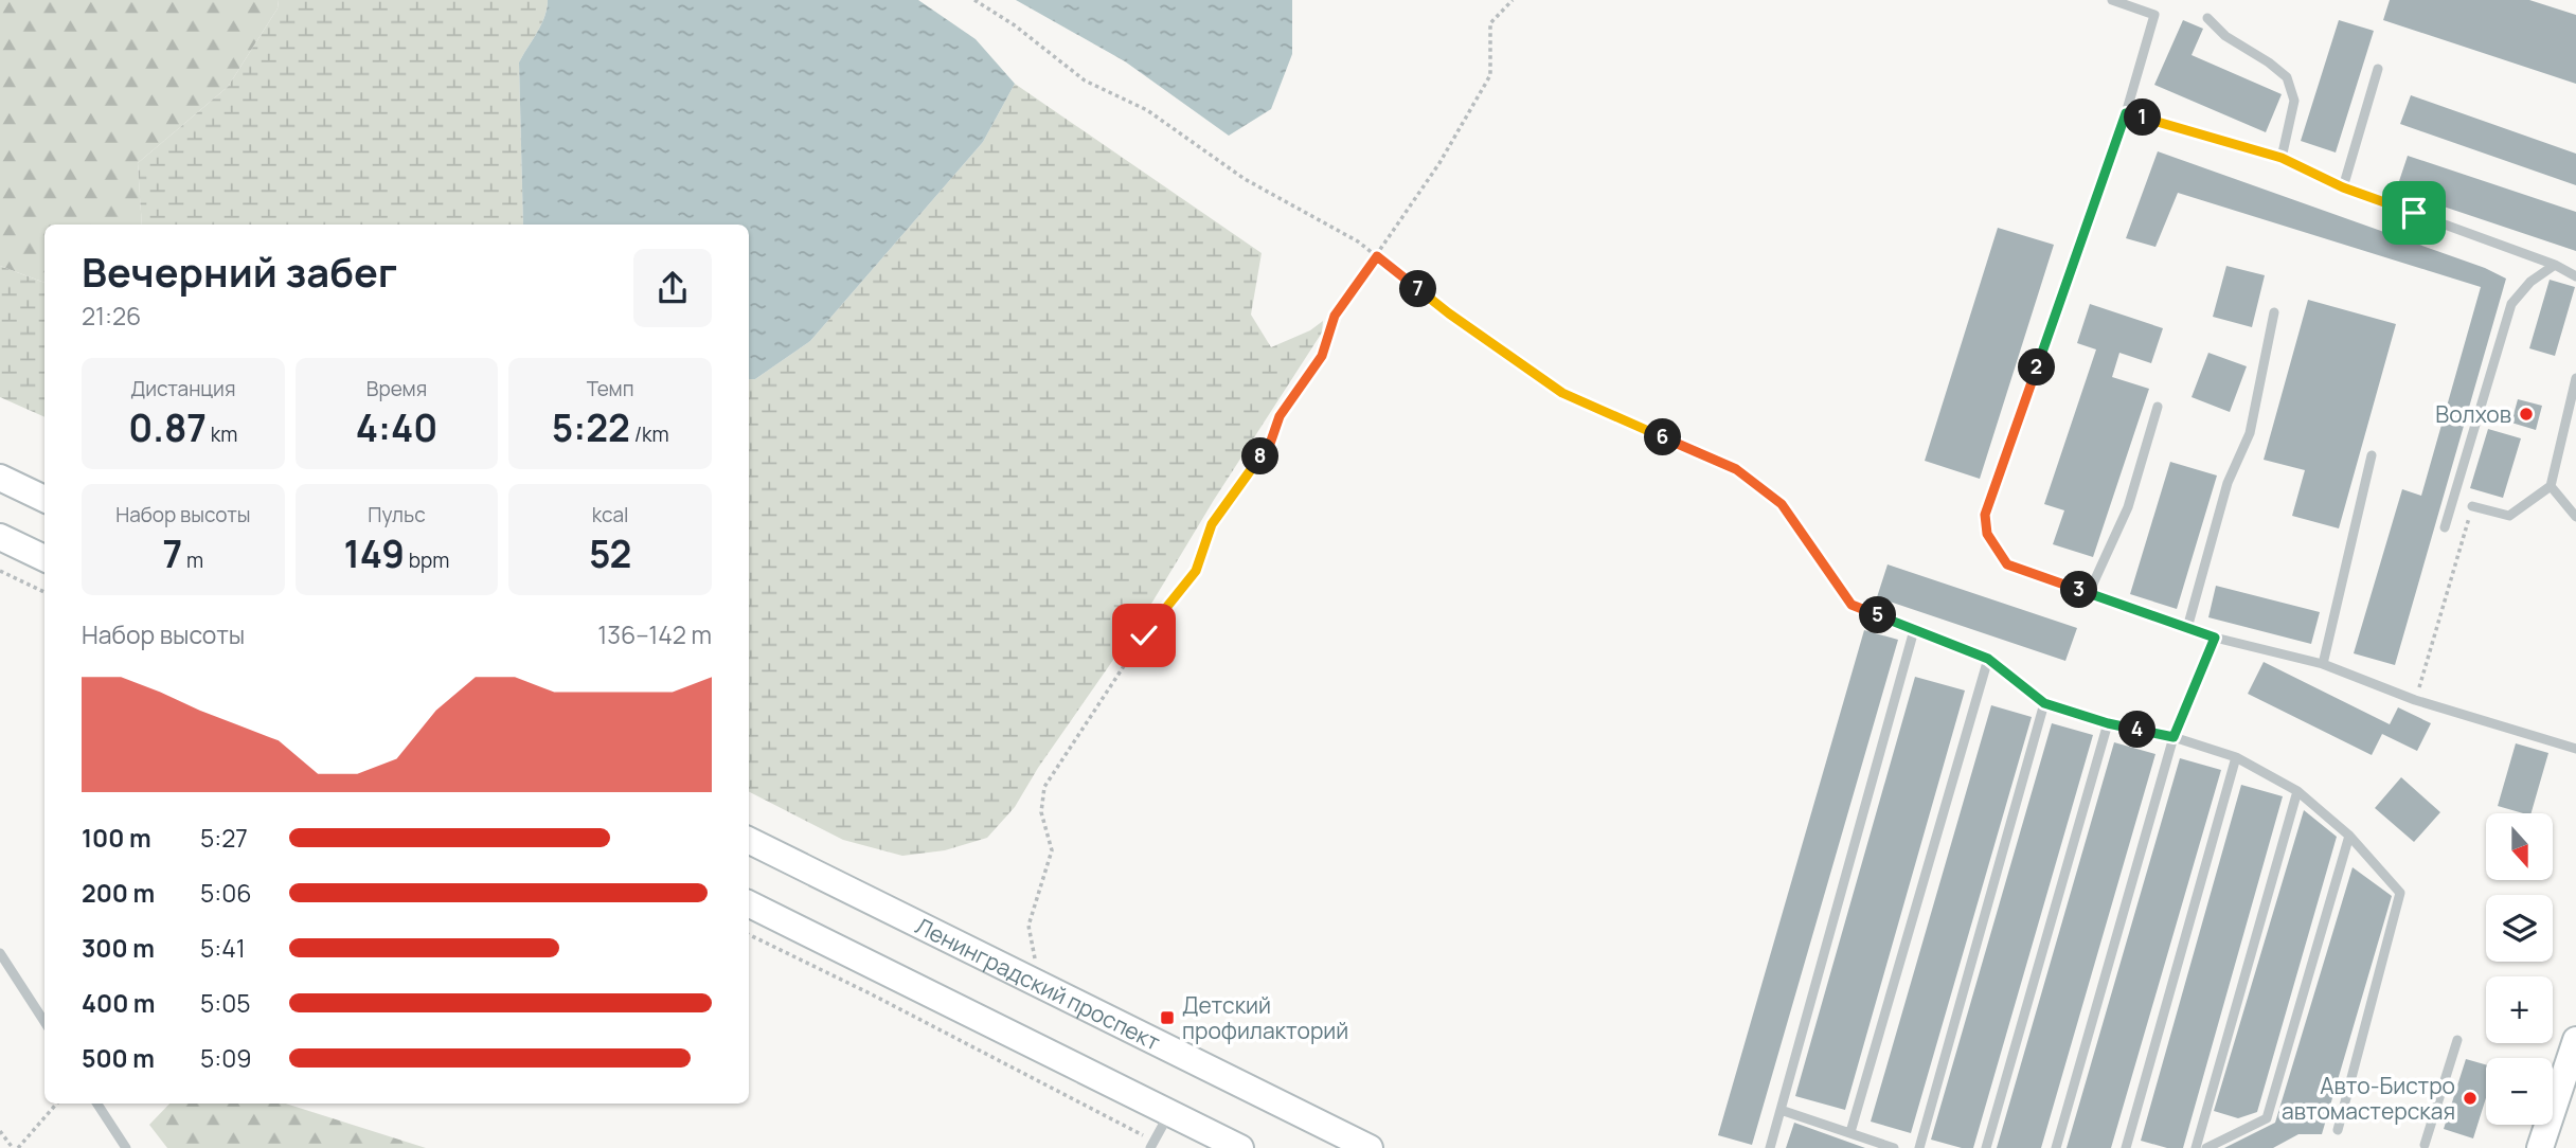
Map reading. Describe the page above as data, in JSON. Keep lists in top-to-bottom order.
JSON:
{
  "streets": {
    "main road": ["Ленинградский проспект"]
  },
  "places": {
    "other": ["Волхов", "Авто-Бистро автомастерская"],
    "transit": ["Детский профилакторий"]
  },
  "north": "bottom",
  "page": {
    "pins": [
      "1",
      "7",
      "2",
      "6",
      "8",
      "3",
      "5",
      "4"
    ],
    "heading": ["Вечерний забег", "21:26"],
    "stats": [
      ["Дистанция", "0.87 km"],
      ["Время", "4:40"],
      ["Темп", "5:22 /km"],
      ["Набор высоты", "7 m"],
      ["Пульс", "149 bpm"],
      ["kcal", "52"]
    ],
    "chart": ["Набор высоты", "136–142 m"],
    "list": [
      {
        "name": "100 m",
        "note": "5:27"
      },
      {
        "name": "200 m",
        "note": "5:06"
      },
      {
        "name": "300 m",
        "note": "5:41"
      },
      {
        "name": "400 m",
        "note": "5:05"
      },
      {
        "name": "500 m",
        "note": "5:09"
      }
    ],
    "map_buttons": ["+", "−"]
  }
}
